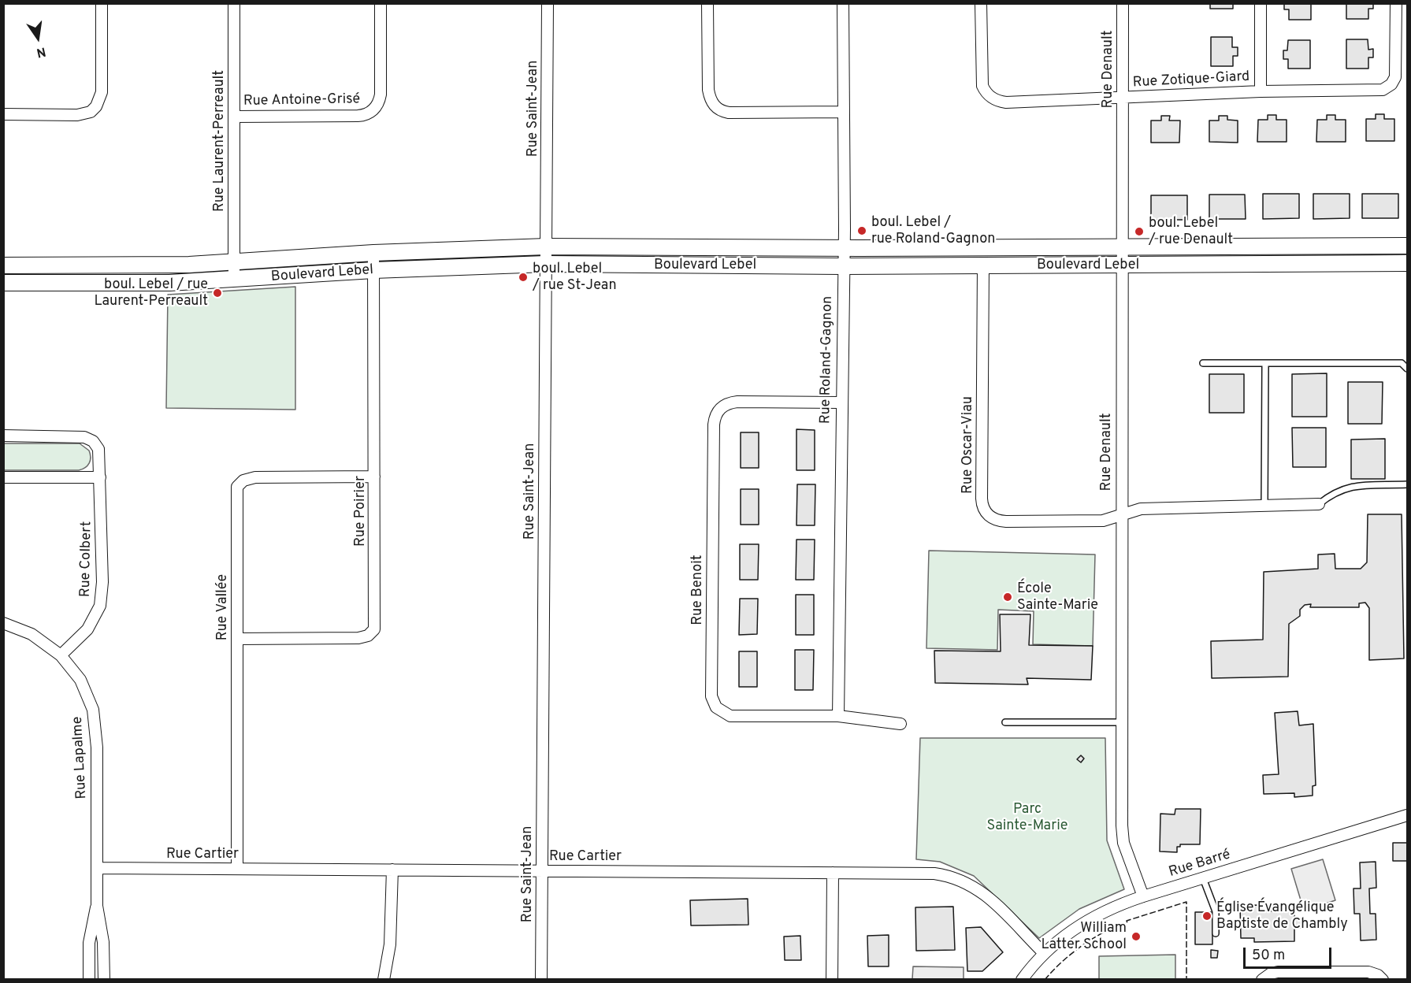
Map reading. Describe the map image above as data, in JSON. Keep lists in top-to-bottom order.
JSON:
{
  "streets": {
    "street": [
      "Rue Denault",
      "Rue Zotique-Giard",
      "Rue Antoine-Grisé",
      "Rue Saint-Jean",
      "Rue Laurent-Perreault",
      "Boulevard Lebel",
      "Rue Roland-Gagnon",
      "Rue Oscar-Viau",
      "Rue Poirier",
      "Rue Colbert",
      "Rue Benoit",
      "Rue Vallée",
      "Rue Lapalme",
      "Rue Cartier",
      "Rue Barré"
    ]
  },
  "crossings": [
    ["Rue Denault", "Rue Zotique-Giard"],
    ["Rue Denault", "Boulevard Lebel"],
    ["Rue Denault", "Rue Oscar-Viau"],
    ["Rue Denault", "Rue Barré"],
    ["Rue Antoine-Grisé", "Rue Laurent-Perreault"],
    ["Rue Saint-Jean", "Boulevard Lebel"],
    ["Rue Saint-Jean", "Rue Cartier"],
    ["Rue Laurent-Perreault", "Boulevard Lebel"],
    ["Boulevard Lebel", "Rue Roland-Gagnon"],
    ["Boulevard Lebel", "Rue Oscar-Viau"],
    ["Boulevard Lebel", "Rue Poirier"],
    ["Rue Roland-Gagnon", "Rue Benoit"],
    ["Rue Poirier", "Rue Vallée"],
    ["Rue Colbert", "Rue Lapalme"],
    ["Rue Vallée", "Rue Cartier"],
    ["Rue Lapalme", "Rue Cartier"],
    ["Rue Cartier", "Rue Barré"]
  ],
  "parks": ["Parc Sainte-Marie"],
  "places": [
    "boul. Lebel / rue Roland-Gagnon",
    "boul. Lebel / rue Denault",
    "boul. Lebel / rue St-Jean",
    "boul. Lebel / rue Laurent-Perreault",
    "École Sainte-Marie",
    "Église Évangélique Baptiste de Chambly",
    "William Latter School"
  ],
  "scale_bar": "50 m",
  "north": "bottom"
}
